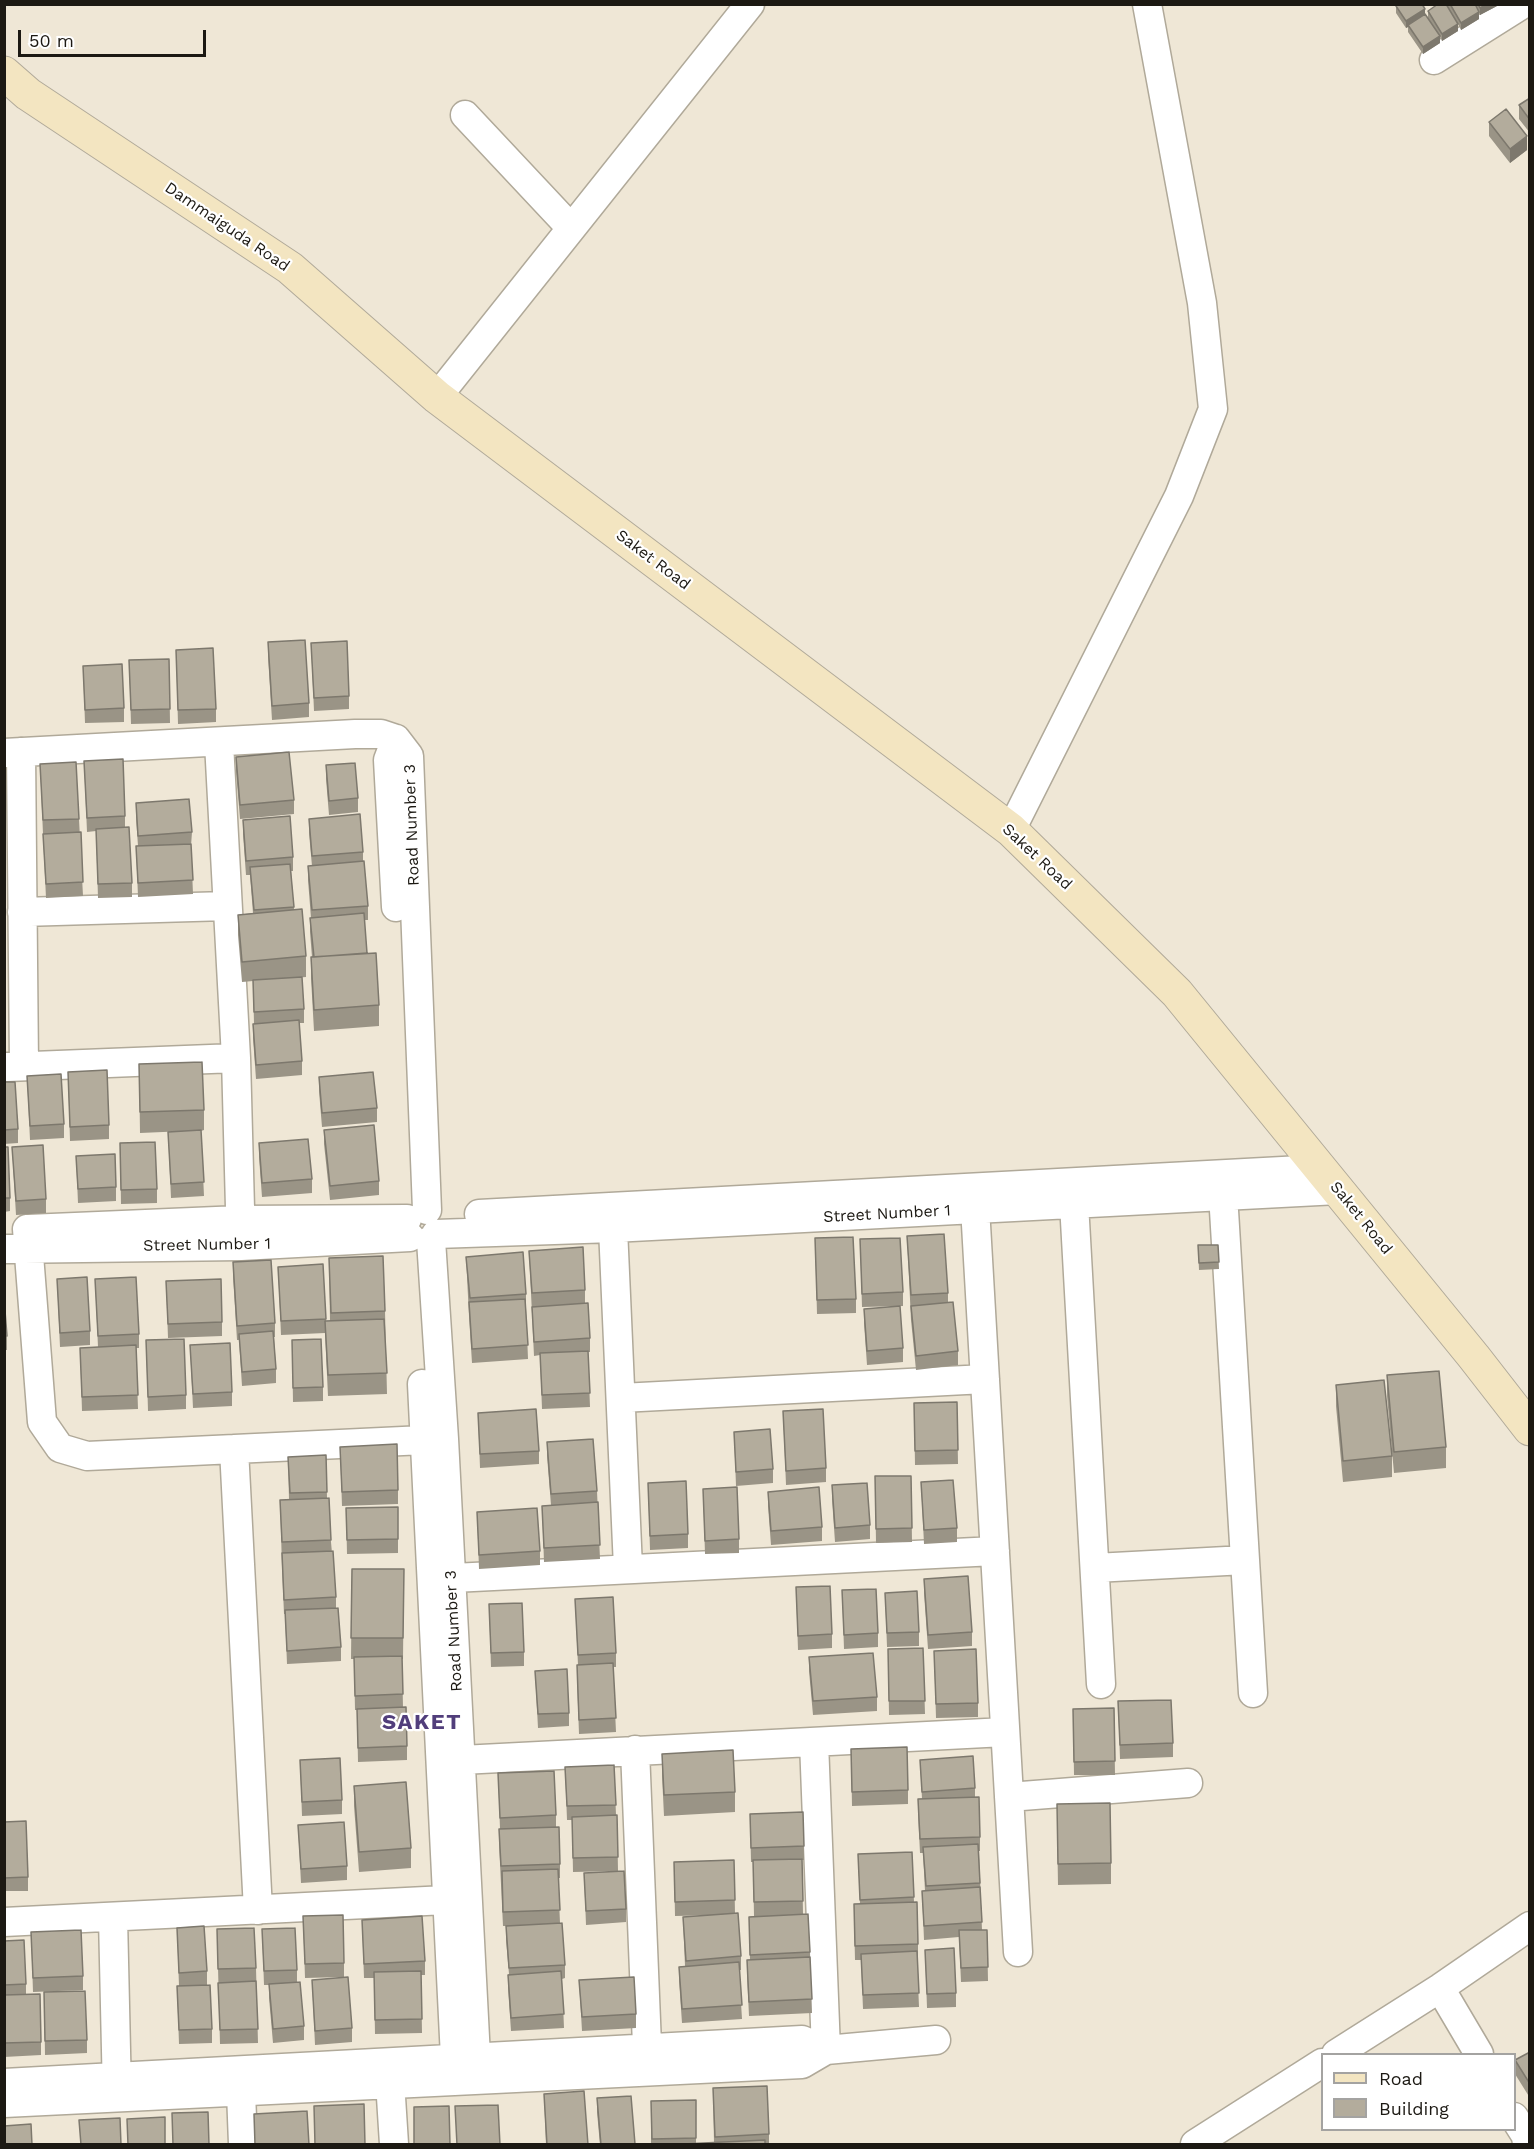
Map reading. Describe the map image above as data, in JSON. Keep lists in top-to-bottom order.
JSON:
{
  "streets": {
    "street": [
      "Dammaiguda Road",
      "Saket Road",
      "Road Number 3",
      "Street Number 1"
    ]
  },
  "crossings": [
    ["Dammaiguda Road", "Saket Road"],
    ["Saket Road", "Street Number 1"],
    ["Road Number 3", "Street Number 1"]
  ],
  "districts": ["SAKET"],
  "legend": ["Road", "Building"],
  "scale_bar": "50 m"
}
